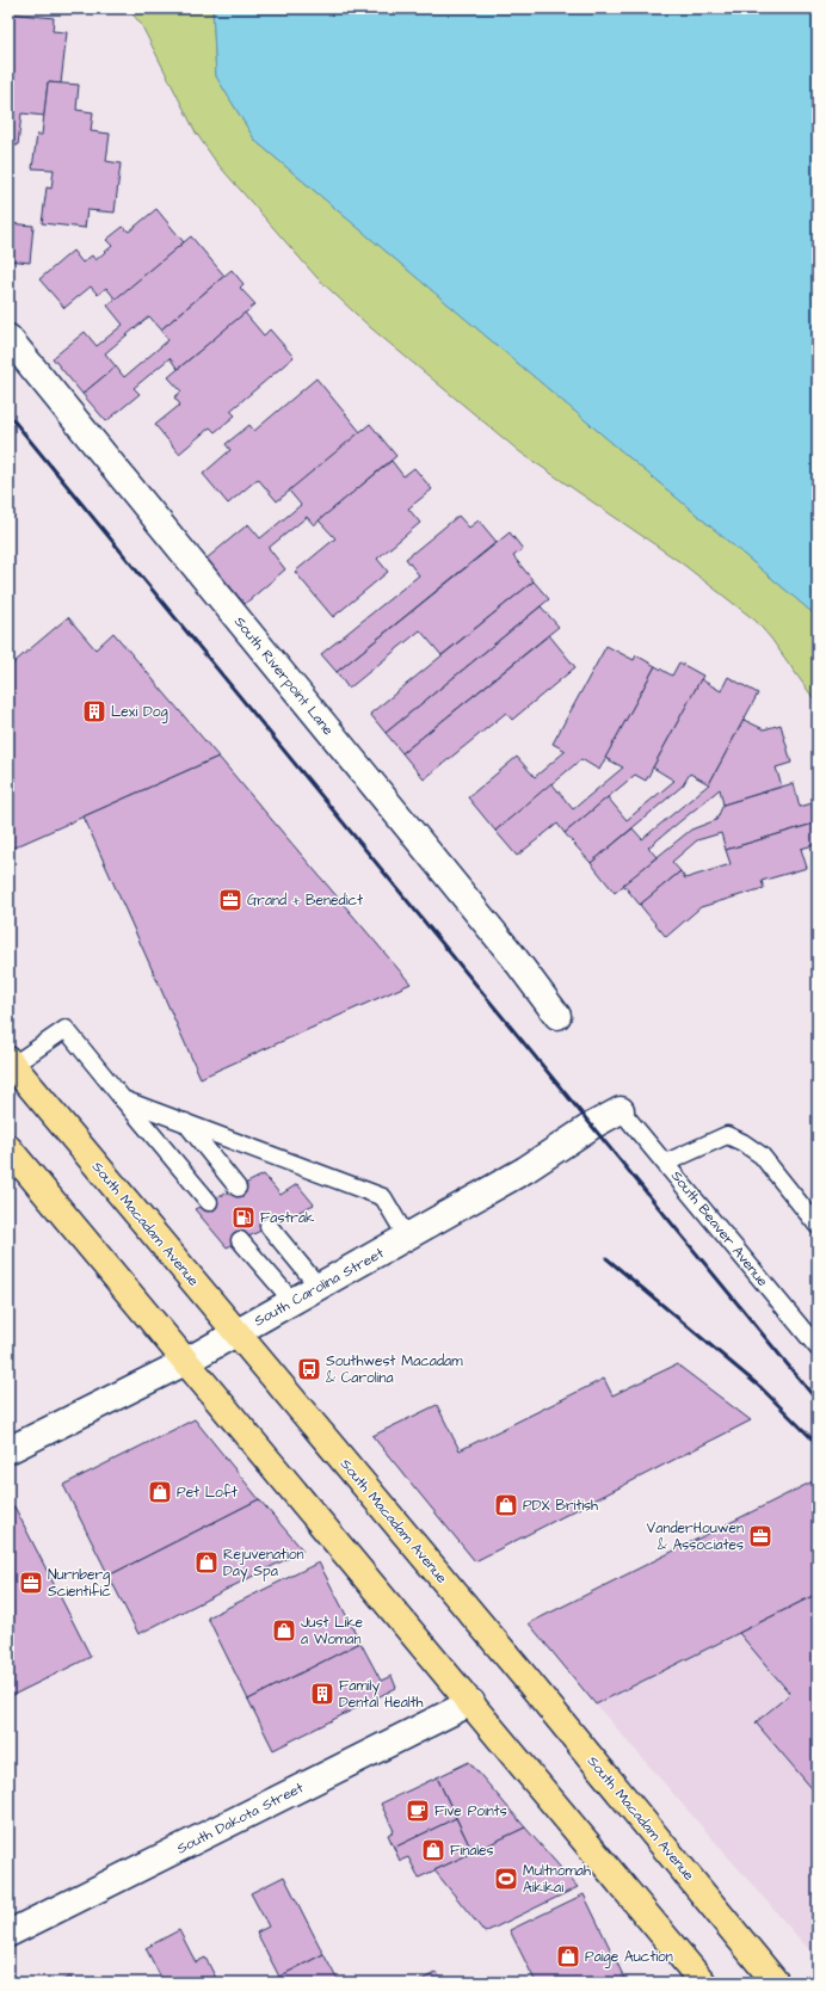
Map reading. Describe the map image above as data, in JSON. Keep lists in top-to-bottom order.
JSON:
{
  "streets": {
    "main road": ["South Macadam Avenue"],
    "street": ["South Riverpoint Lane", "South Carolina Street", "South Dakota Street"],
    "lane": ["South Beaver Avenue"]
  },
  "crossings": [
    ["South Macadam Avenue", "South Carolina Street"],
    ["South Beaver Avenue", "South Carolina Street"]
  ],
  "places": {
    "building": ["Lexi Dog", "Family Dental Health"],
    "office": ["Grand + Benedict", "VanderHouwen & Associates", "Nurnberg Scientific"],
    "fuel station": ["Fastrak"],
    "bus stop": ["Southwest Macadam & Carolina"],
    "shop": [
      "Pet Loft",
      "PDX British",
      "Rejuvenation Day Spa",
      "Just Like a Woman",
      "Finales",
      "Paige Auction"
    ],
    "cafe": ["Five Points"],
    "sports": ["Multnomah Aikikai"]
  }
}
